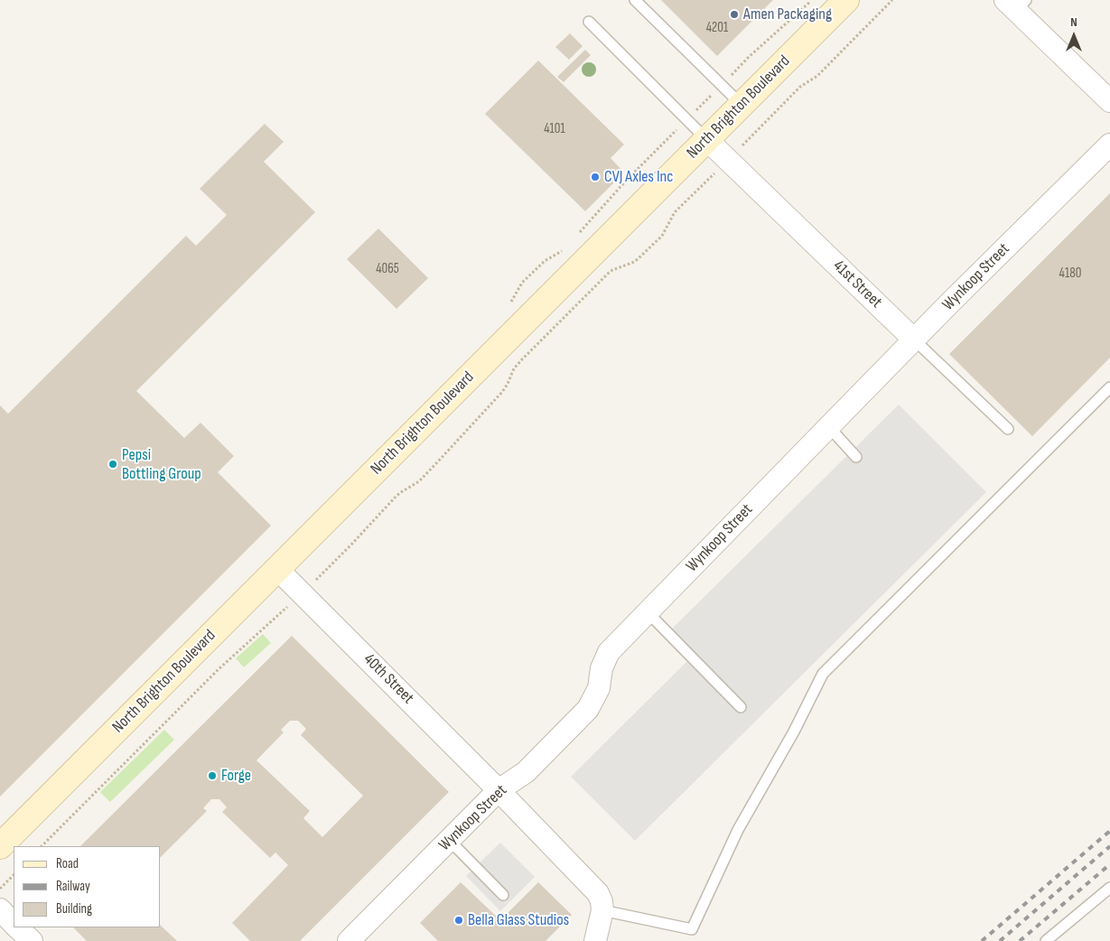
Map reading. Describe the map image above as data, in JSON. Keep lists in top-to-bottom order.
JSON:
{
  "streets": {
    "main road": ["North Brighton Boulevard"],
    "street": ["Wynkoop Street", "41st Street", "40th Street"]
  },
  "crossings": [
    ["North Brighton Boulevard", "41st Street"],
    ["North Brighton Boulevard", "40th Street"],
    ["Wynkoop Street", "41st Street"],
    ["Wynkoop Street", "40th Street"]
  ],
  "places": [
    "Amen Packaging",
    "CVJ Axles Inc",
    "Pepsi Bottling Group",
    "Forge",
    "Bella Glass Studios"
  ],
  "house_numbers": [
    "4201",
    "4101",
    "4065",
    "4180"
  ],
  "legend": ["Road", "Railway", "Building"],
  "north": "top"
}
